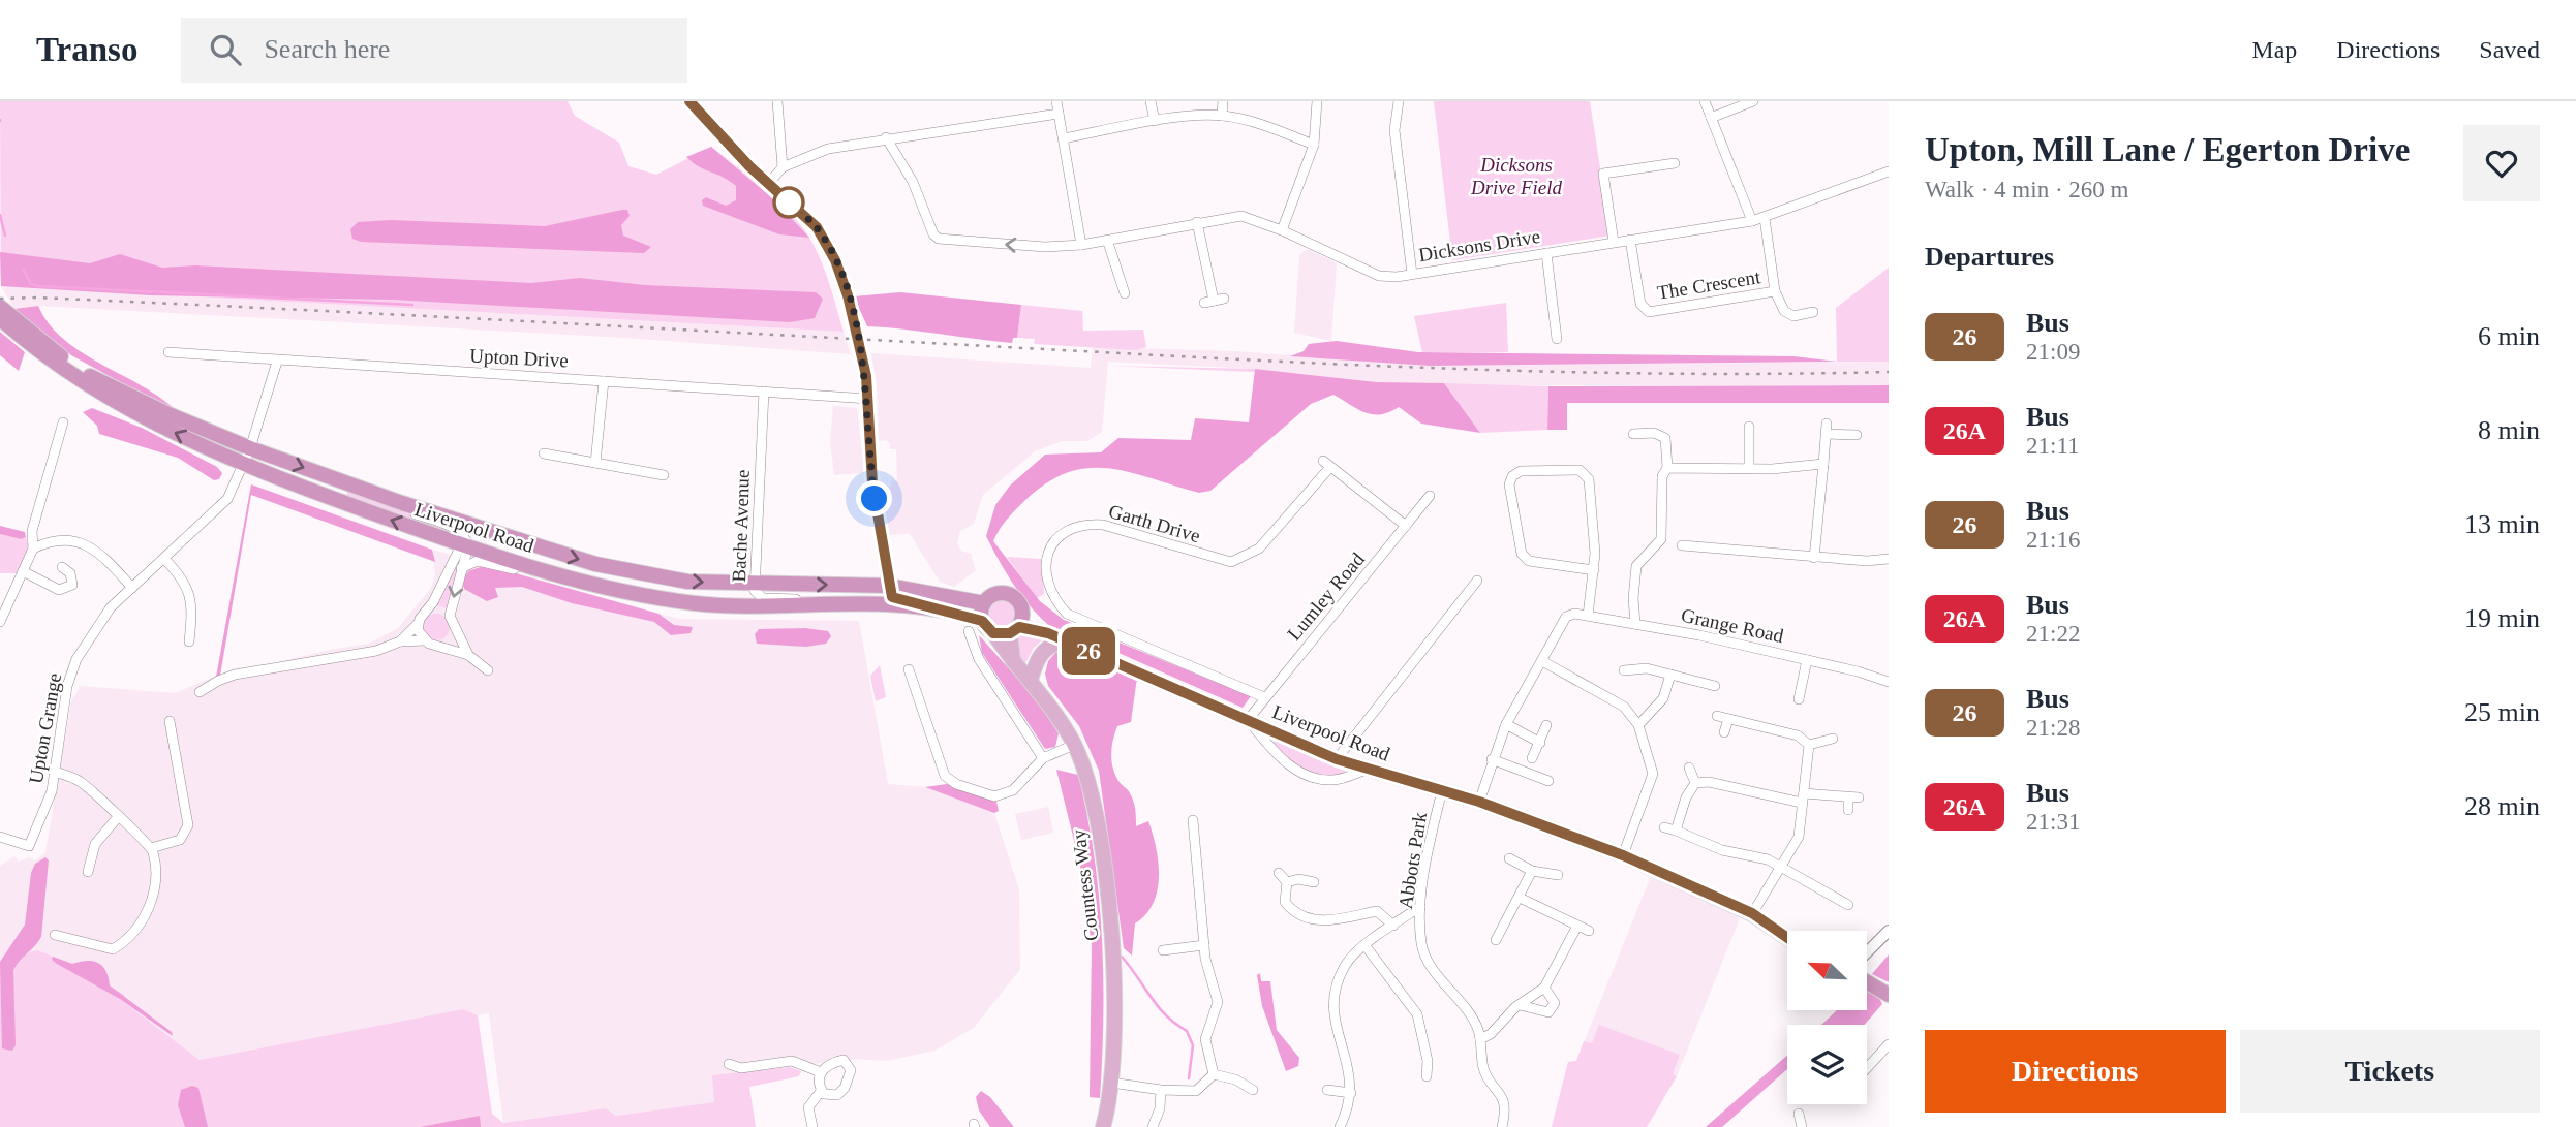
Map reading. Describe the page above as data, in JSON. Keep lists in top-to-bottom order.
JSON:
{
  "streets": {
    "highway": ["Liverpool Road"],
    "main road": ["Countess Way"],
    "street": [
      "Dicksons Drive",
      "The Crescent",
      "Upton Drive",
      "Garth Drive",
      "Bache Avenue",
      "Lumley Road",
      "Grange Road",
      "Upton Grange",
      "Abbots Park"
    ]
  },
  "crossings": [
    ["Dicksons Drive", "The Crescent"],
    ["Upton Drive", "Bache Avenue"],
    ["Upton Drive", "Upton Grange"],
    ["Garth Drive", "Lumley Road"],
    ["Bache Avenue", "Liverpool Road"],
    ["Liverpool Road", "Lumley Road"],
    ["Liverpool Road", "Upton Grange"],
    ["Liverpool Road", "Abbots Park"],
    ["Liverpool Road", "Countess Way"]
  ],
  "parks": ["Dicksons Drive Field"],
  "lines": ["bus line 26"],
  "north": "top left",
  "page": {
    "header": "Transo",
    "search": "Search here",
    "nav": ["Map", "Directions", "Saved"],
    "on_map": "26",
    "heading": [
      ["Upton, Mill Lane / Egerton Drive", "Walk · 4 min · 260 m"],
      "Departures"
    ],
    "list": [
      {
        "mark": "26",
        "name": "Bus",
        "note": "21:09",
        "value": "6 min"
      },
      {
        "mark": "26A",
        "name": "Bus",
        "note": "21:11",
        "value": "8 min"
      },
      {
        "mark": "26",
        "name": "Bus",
        "note": "21:16",
        "value": "13 min"
      },
      {
        "mark": "26A",
        "name": "Bus",
        "note": "21:22",
        "value": "19 min"
      },
      {
        "mark": "26",
        "name": "Bus",
        "note": "21:28",
        "value": "25 min"
      },
      {
        "mark": "26A",
        "name": "Bus",
        "note": "21:31",
        "value": "28 min"
      }
    ],
    "buttons": ["Directions", "Tickets"]
  }
}
